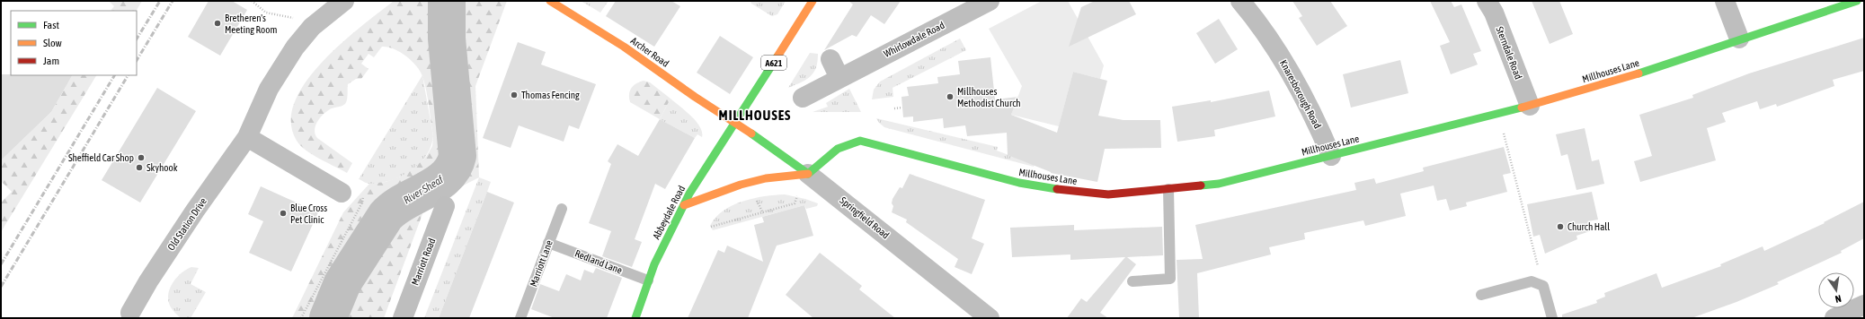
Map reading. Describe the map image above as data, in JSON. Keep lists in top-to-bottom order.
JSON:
{
  "streets": {
    "street": [
      "Whirlowdale Road",
      "Archer Road",
      "Sterndale Road",
      "A621",
      "Millhouses Lane",
      "Knaresborough Road",
      "Abbeydale Road",
      "Springfield Road",
      "Old Station Drive",
      "Marriott Road"
    ],
    "lane": ["Redland Lane", "Marriott Lane"]
  },
  "crossings": [
    ["Archer Road", "A621"],
    ["Archer Road", "Abbeydale Road"],
    ["Archer Road", "Springfield Road"],
    ["Sterndale Road", "Millhouses Lane"],
    ["A621", "Abbeydale Road"],
    ["A621", "Springfield Road"],
    ["Millhouses Lane", "Knaresborough Road"],
    ["Millhouses Lane", "Springfield Road"],
    ["Abbeydale Road", "Springfield Road"],
    ["Abbeydale Road", "Redland Lane"],
    ["Redland Lane", "Marriott Lane"]
  ],
  "districts": ["MILLHOUSES"],
  "water": ["River Sheaf"],
  "places": [
    "Bretheren's Meeting Room",
    "Thomas Fencing",
    "Millhouses Methodist Church",
    "Sheffield Car Shop",
    "Skyhook",
    "Blue Cross Pet Clinic",
    "Church Hall"
  ],
  "legend": ["Fast", "Slow", "Jam"],
  "north": "bottom"
}
